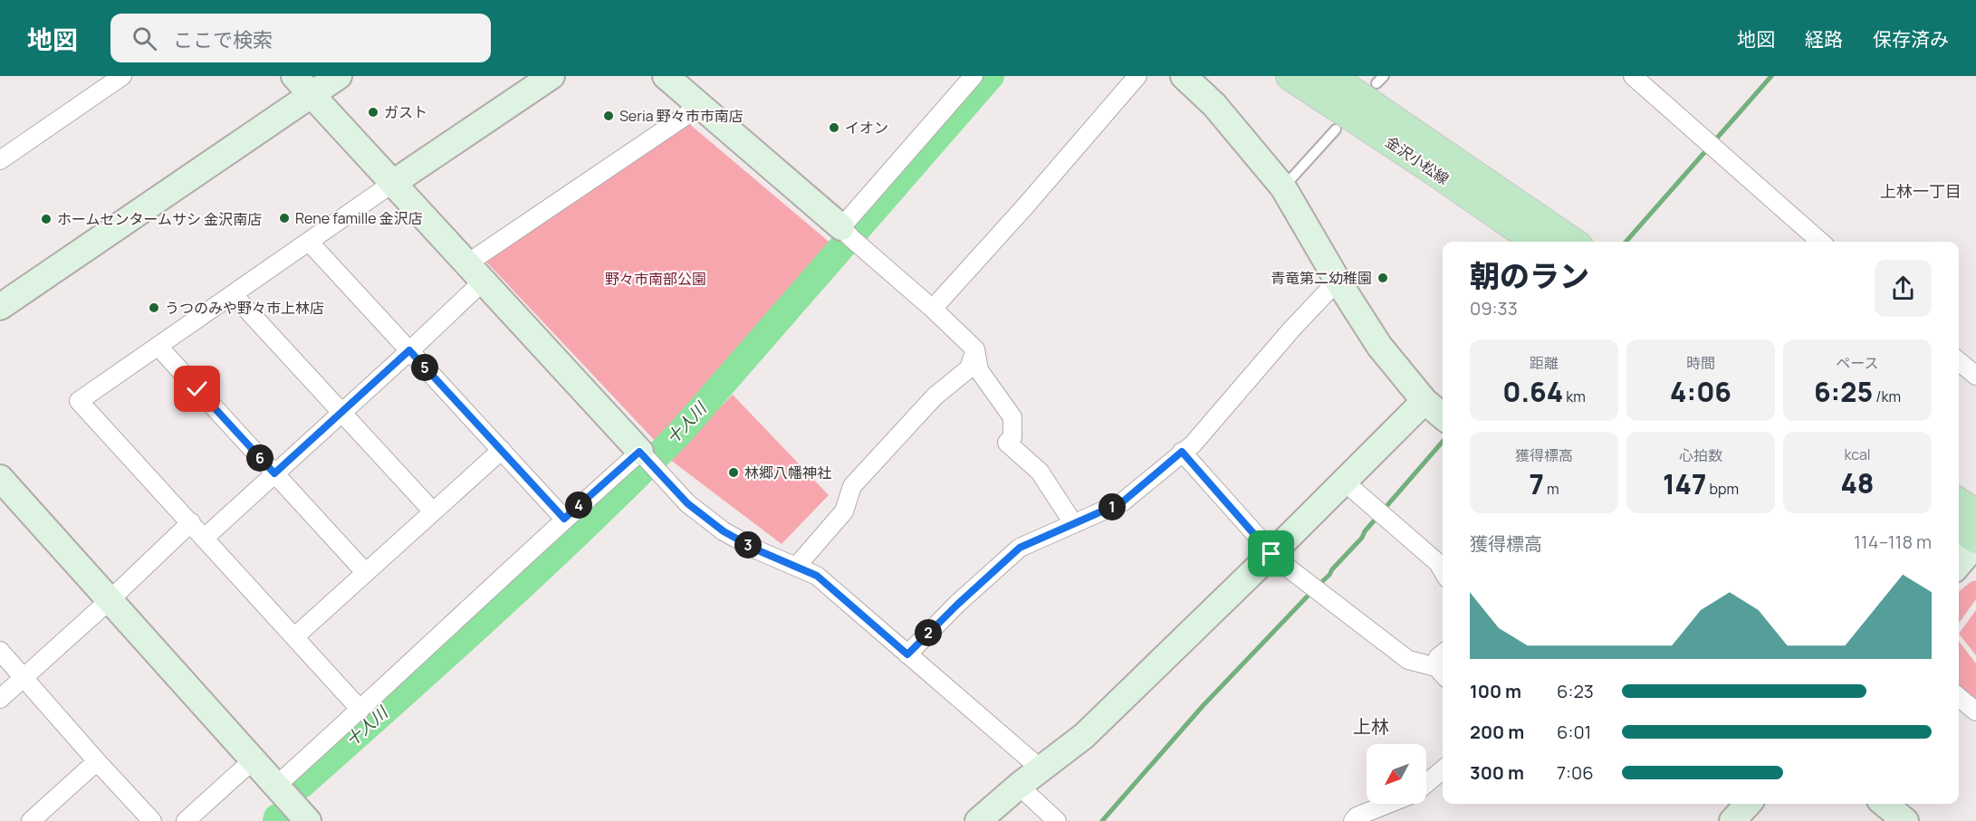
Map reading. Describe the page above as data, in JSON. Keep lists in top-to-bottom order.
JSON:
{
  "streets": {
    "main road": ["金沢小松線"]
  },
  "districts": ["上林一丁目", "上林"],
  "water": ["十人川"],
  "parks": ["野々市南部公園"],
  "places": [
    "ガスト",
    "Seria 野々市市南店",
    "イオン",
    "Rene famille 金沢店",
    "ホームセンタームサシ 金沢南店",
    "青竜第二幼稚園",
    "うつのみや野々市上林店",
    "林郷八幡神社"
  ],
  "north": "bottom left",
  "page": {
    "header": "地図",
    "search": "ここで検索",
    "nav": ["地図", "経路", "保存済み"],
    "heading": ["朝のラン", "09:33"],
    "stats": [
      ["距離", "0.64 km"],
      ["時間", "4:06"],
      ["ペース", "6:25 /km"],
      ["獲得標高", "7 m"],
      ["心拍数", "147 bpm"],
      ["kcal", "48"]
    ],
    "pins": [
      "5",
      "6",
      "4",
      "1",
      "3",
      "2"
    ],
    "chart": ["獲得標高", "114–118 m"],
    "list": [
      {
        "name": "100 m",
        "note": "6:23"
      },
      {
        "name": "200 m",
        "note": "6:01"
      },
      {
        "name": "300 m",
        "note": "7:06"
      }
    ]
  }
}
